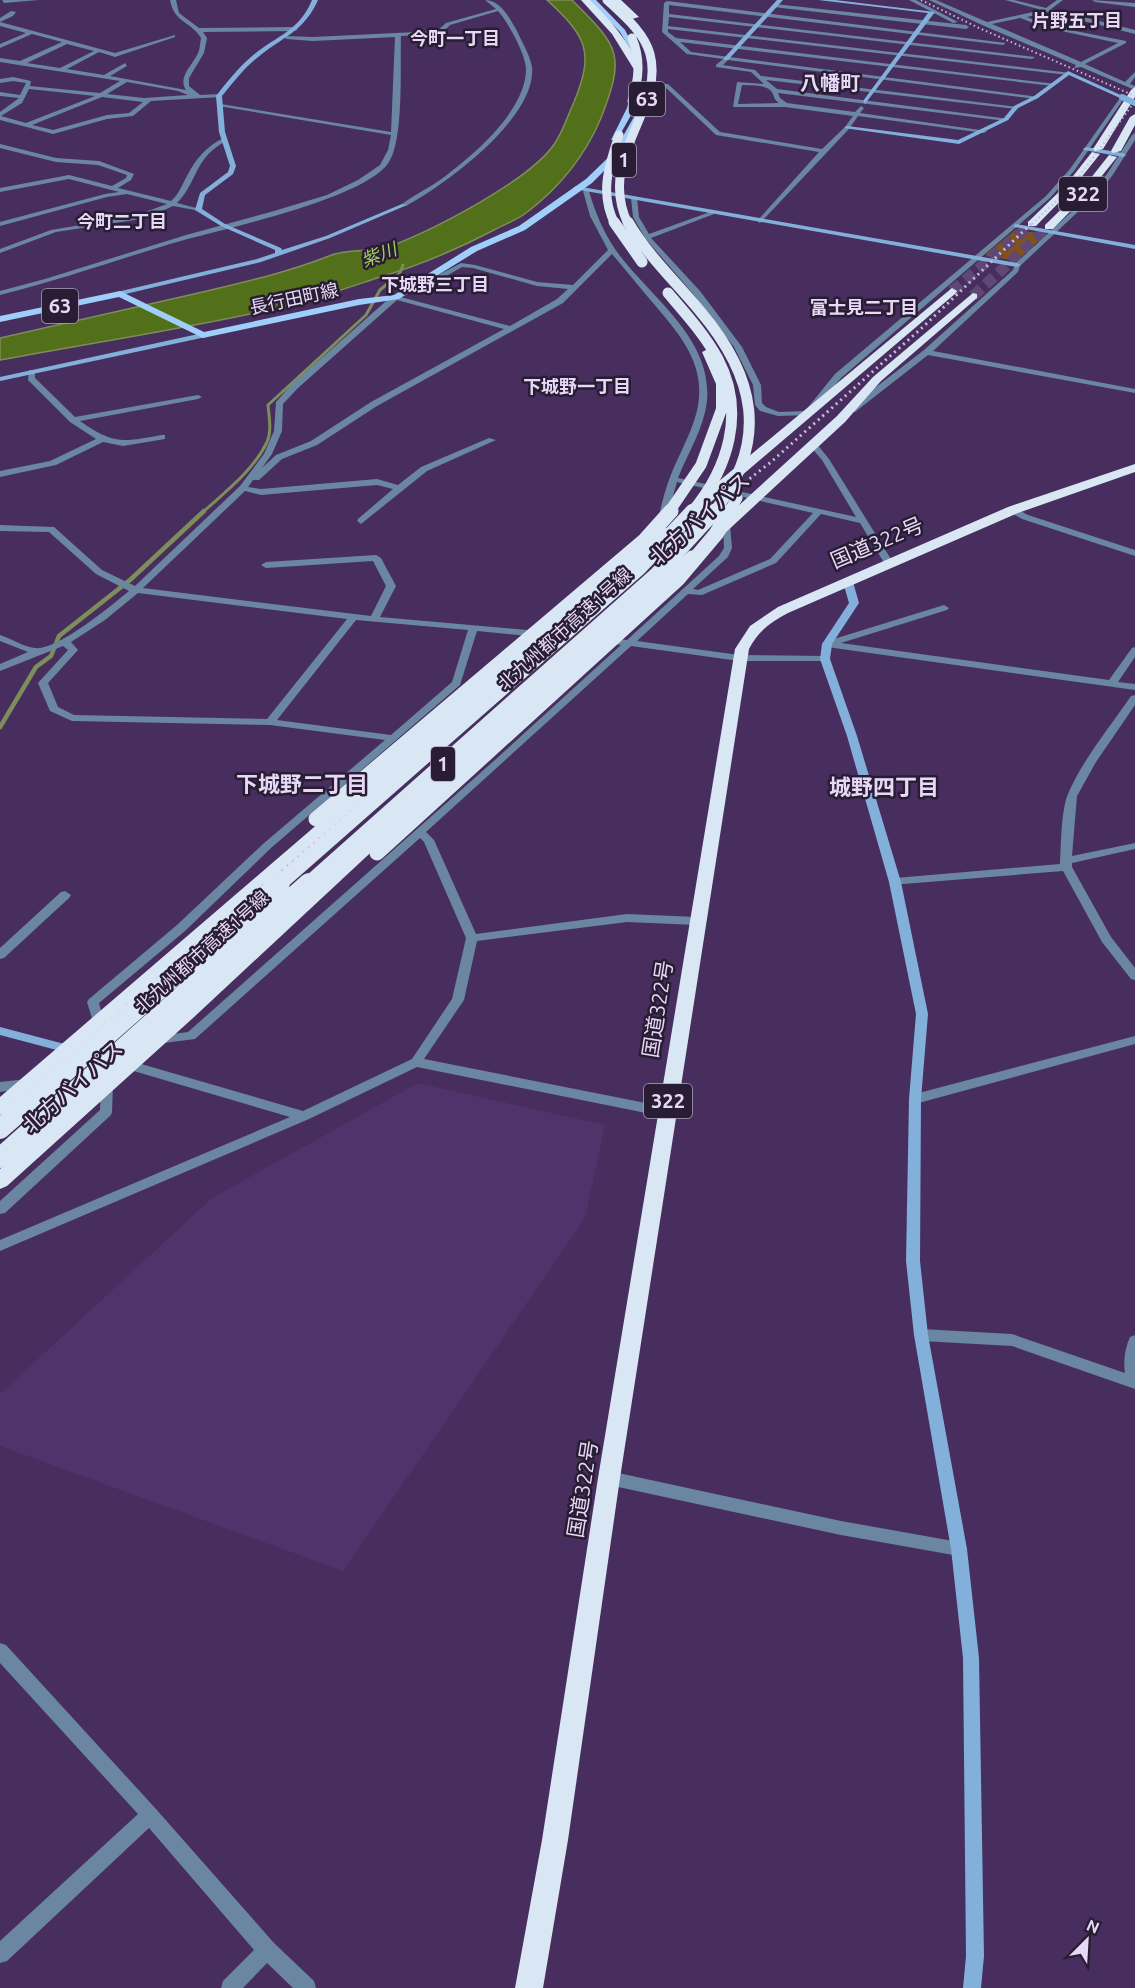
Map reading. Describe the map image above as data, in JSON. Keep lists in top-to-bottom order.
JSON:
{
  "streets": {
    "highway": [
      "1",
      "322",
      "北方バイパス",
      "国道322号",
      "北九州都市高速1号線"
    ],
    "main road": ["63", "長行田町線"]
  },
  "crossings": [
    ["長行田町線", "北九州都市高速1号線"]
  ],
  "districts": [
    "片野五丁目",
    "今町一丁目",
    "八幡町",
    "今町二丁目",
    "下城野三丁目",
    "富士見二丁目",
    "下城野一丁目",
    "下城野二丁目",
    "城野四丁目"
  ],
  "water": ["紫川"],
  "north": "top right"
}
